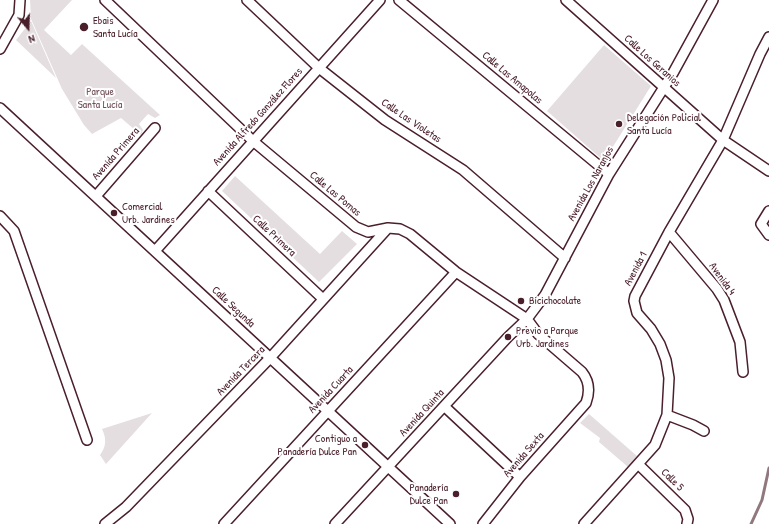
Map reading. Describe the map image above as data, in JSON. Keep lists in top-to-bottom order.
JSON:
{
  "streets": {
    "street": [
      "Calle Los Geranios",
      "Calle Las Amapolas",
      "Avenida Alfredo González Flores",
      "Calle Las Violetas",
      "Avenida Primera",
      "Avenida Los Naranjos",
      "Calle Las Pomas",
      "Calle Primera",
      "Avenida 1",
      "Avenida 4",
      "Calle Segunda",
      "Avenida Tercera",
      "Avenida Cuarta",
      "Avenida Quinta",
      "Avenida Sexta",
      "Calle 5"
    ]
  },
  "crossings": [
    ["Calle Los Geranios", "Avenida Los Naranjos"],
    ["Calle Los Geranios", "Avenida 1"],
    ["Calle Las Amapolas", "Avenida Los Naranjos"],
    ["Avenida Alfredo González Flores", "Calle Las Violetas"],
    ["Avenida Alfredo González Flores", "Calle Las Pomas"],
    ["Avenida Alfredo González Flores", "Calle Primera"],
    ["Avenida Alfredo González Flores", "Calle Segunda"],
    ["Calle Las Violetas", "Avenida Los Naranjos"],
    ["Avenida Primera", "Calle Segunda"],
    ["Avenida Los Naranjos", "Calle Las Pomas"],
    ["Avenida Los Naranjos", "Avenida Quinta"],
    ["Calle Las Pomas", "Avenida Tercera"],
    ["Calle Las Pomas", "Avenida Cuarta"],
    ["Calle Las Pomas", "Avenida Quinta"],
    ["Calle Las Pomas", "Avenida Sexta"],
    ["Calle Primera", "Avenida Tercera"],
    ["Avenida 1", "Avenida 4"],
    ["Avenida 1", "Calle 5"],
    ["Calle Segunda", "Avenida Tercera"],
    ["Calle Segunda", "Avenida Cuarta"],
    ["Calle Segunda", "Avenida Quinta"]
  ],
  "parks": ["Parque Santa Lucía"],
  "places": [
    "Ebais Santa Lucía",
    "Delegación Policial Santa Lucía",
    "Comercial Urb. Jardines",
    "Bicichocolate",
    "Previo a Parque Urb. Jardines",
    "Contiguo a Panadería Dulce Pan",
    "Panadería Dulce Pan"
  ],
  "north": "bottom"
}
